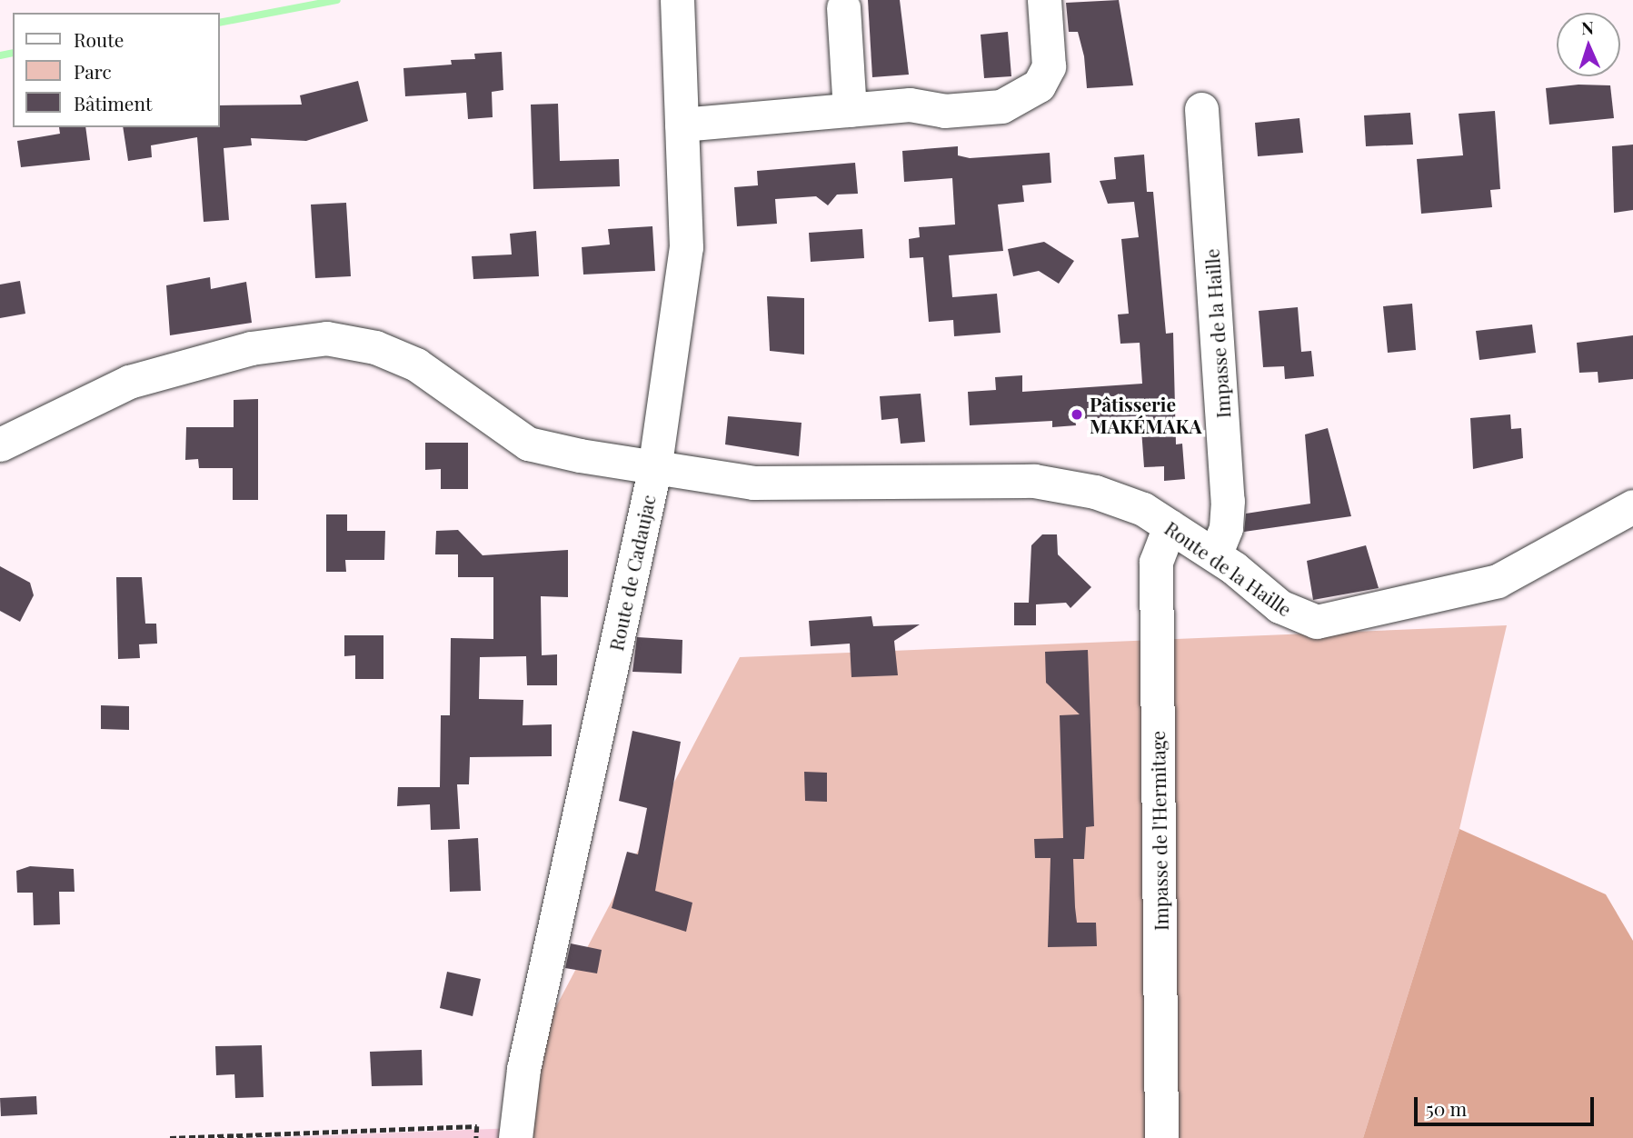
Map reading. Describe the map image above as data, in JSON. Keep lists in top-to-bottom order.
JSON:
{
  "streets": {
    "street": [
      "Impasse de la Haille",
      "Route de la Haille",
      "Route de Cadaujac",
      "Impasse de l'Hermitage"
    ]
  },
  "crossings": [
    ["Impasse de la Haille", "Route de la Haille"],
    ["Route de la Haille", "Route de Cadaujac"],
    ["Route de la Haille", "Impasse de l'Hermitage"]
  ],
  "places": ["Pâtisserie MAKÉMAKA"],
  "legend": ["Route", "Parc", "Bâtiment"],
  "scale_bar": "50 m",
  "north": "top"
}
